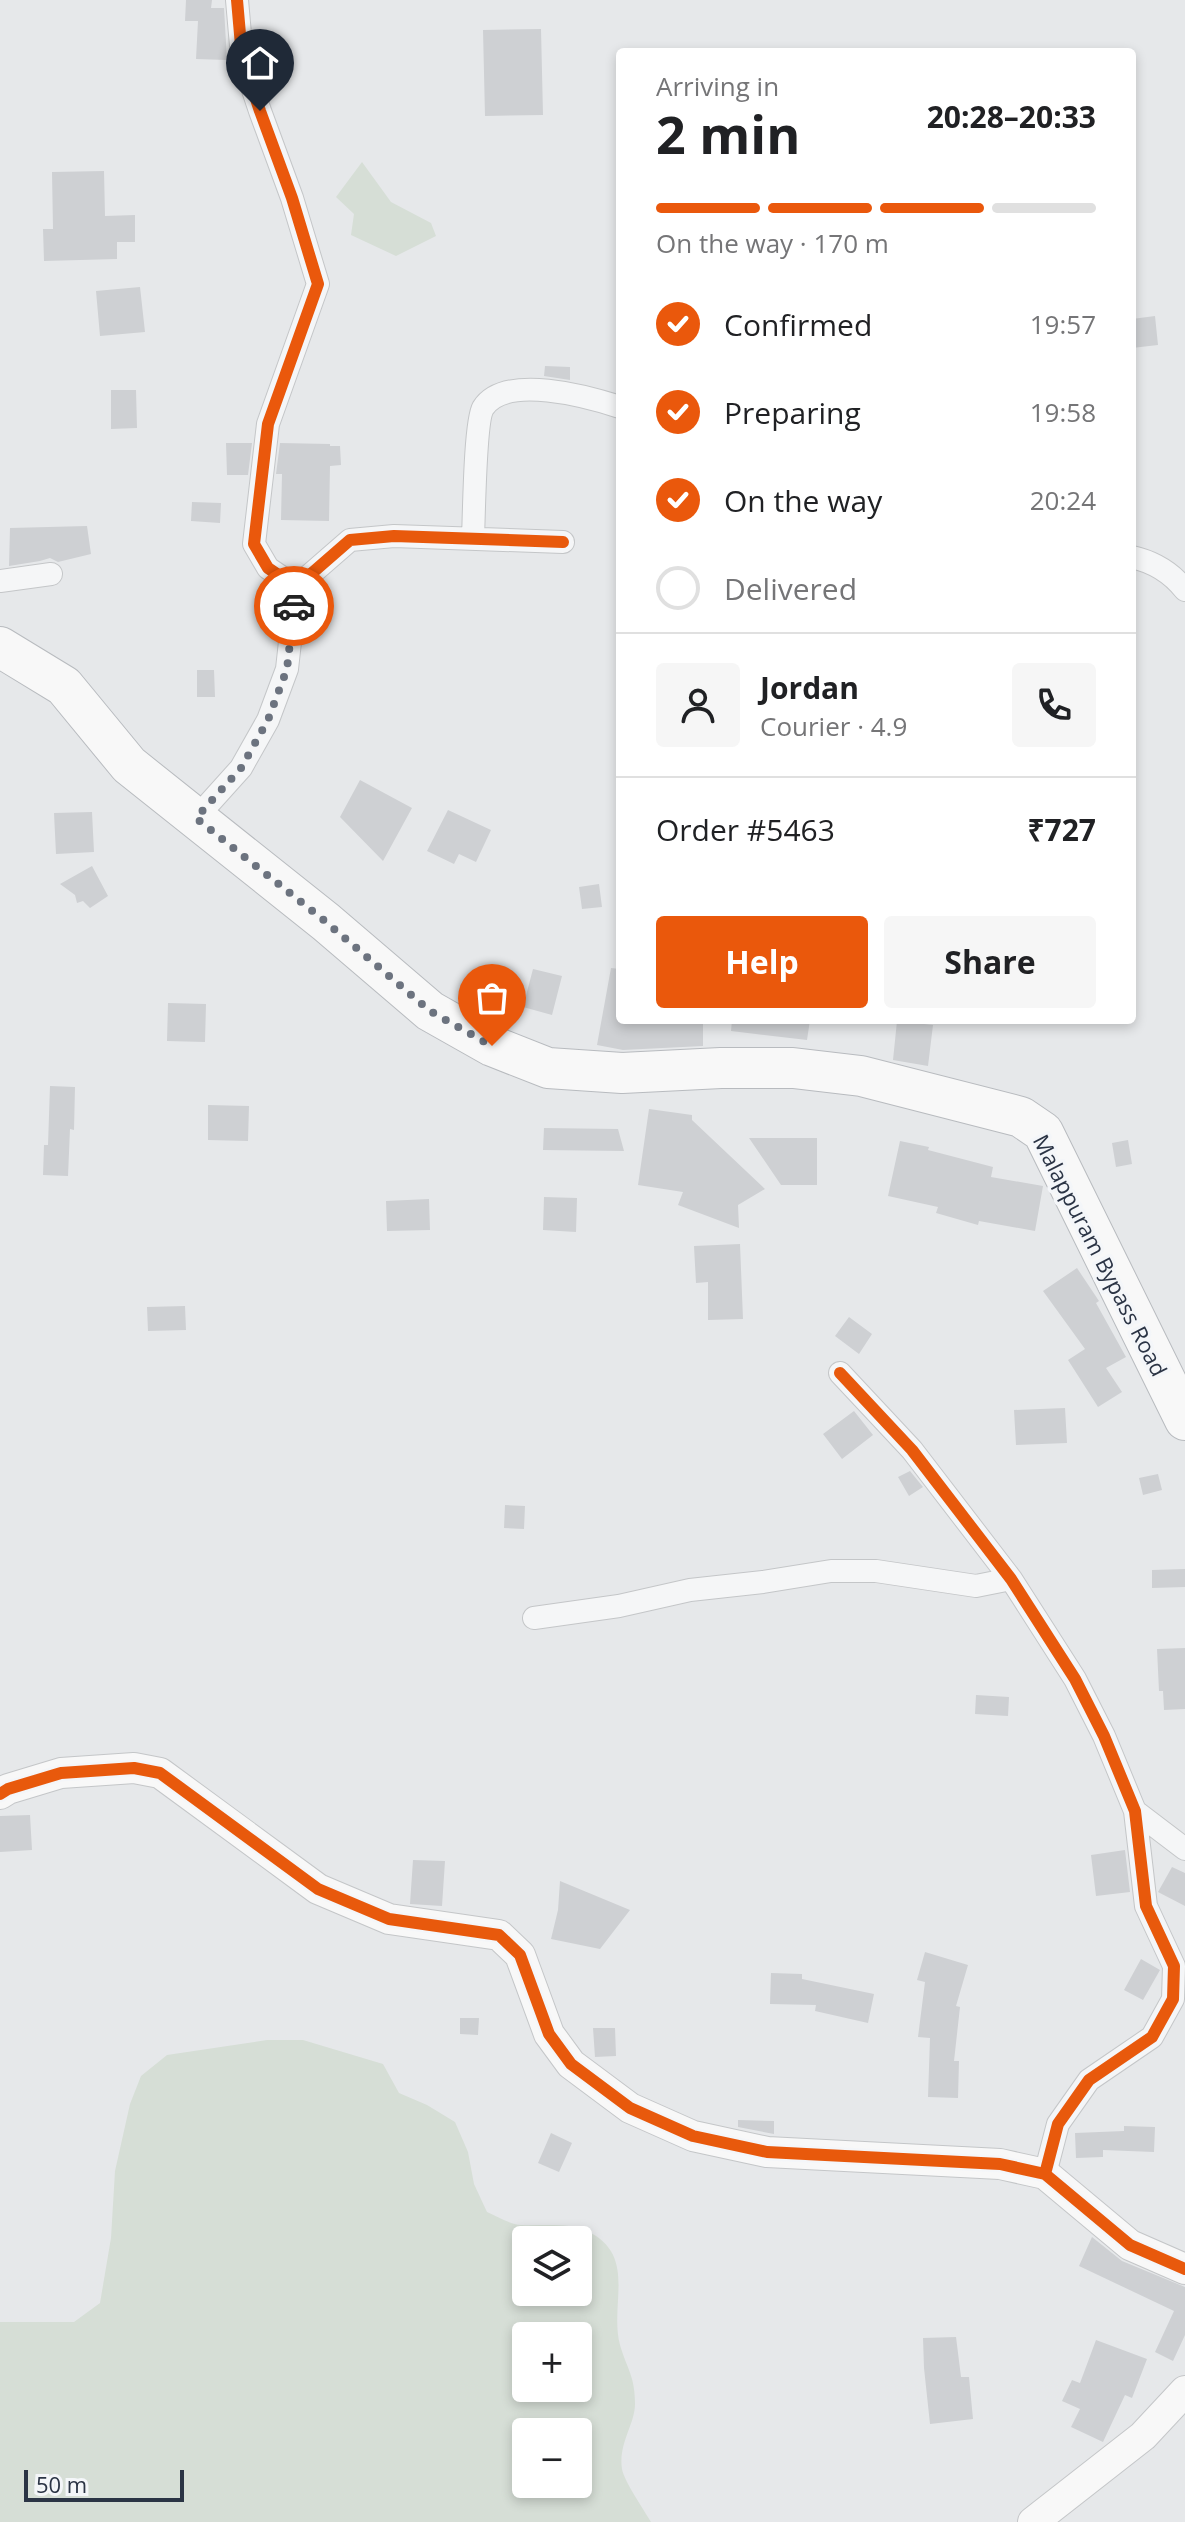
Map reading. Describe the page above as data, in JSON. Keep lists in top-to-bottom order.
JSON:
{
  "streets": {
    "highway": ["Malappuram Bypass Road"]
  },
  "scale_bar": "50 m",
  "page": {
    "heading": ["2 min", "Arriving in", "20:28–20:33"],
    "panel": [
      "Jordan",
      "Courier · 4.9",
      "Order #5463",
      "₹727"
    ],
    "bar": "On the way · 170 m",
    "list": [
      ["Confirmed", "19:57"],
      ["Preparing", "19:58"],
      ["On the way", "20:24"],
      "Delivered"
    ],
    "buttons": ["Help", "Share"],
    "map_buttons": ["+", "−"],
    "scale": "50 m"
  }
}
